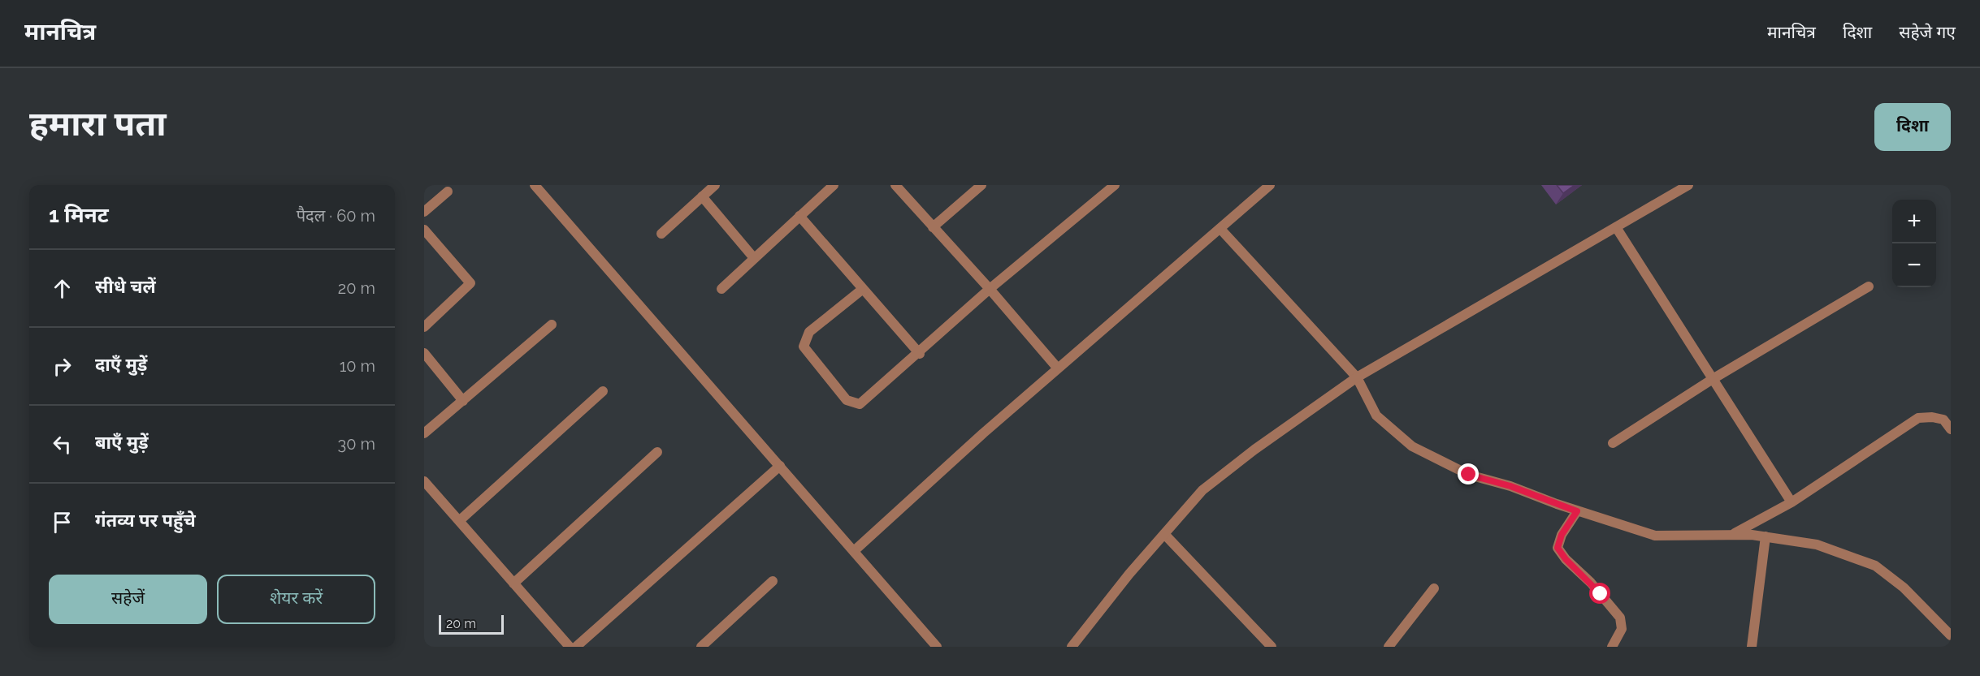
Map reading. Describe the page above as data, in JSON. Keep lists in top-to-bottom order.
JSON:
{
  "scale_bar": "20 m",
  "page": {
    "header": "मानचित्र",
    "nav": ["मानचित्र", "दिशा", "सहेजे गए"],
    "buttons": [
      "दिशा",
      ["सहेजें", "शेयर करें"]
    ],
    "title": "हमारा पता",
    "heading": ["1 मिनट", "पैदल · 60 m"],
    "map_buttons": ["+", "−"],
    "list": [
      ["सीधे चलें", "20 m"],
      ["दाएँ मुड़ें", "10 m"],
      ["बाएँ मुड़ें", "30 m"],
      "गंतव्य पर पहुँचे"
    ],
    "scale": "20 m"
  }
}
